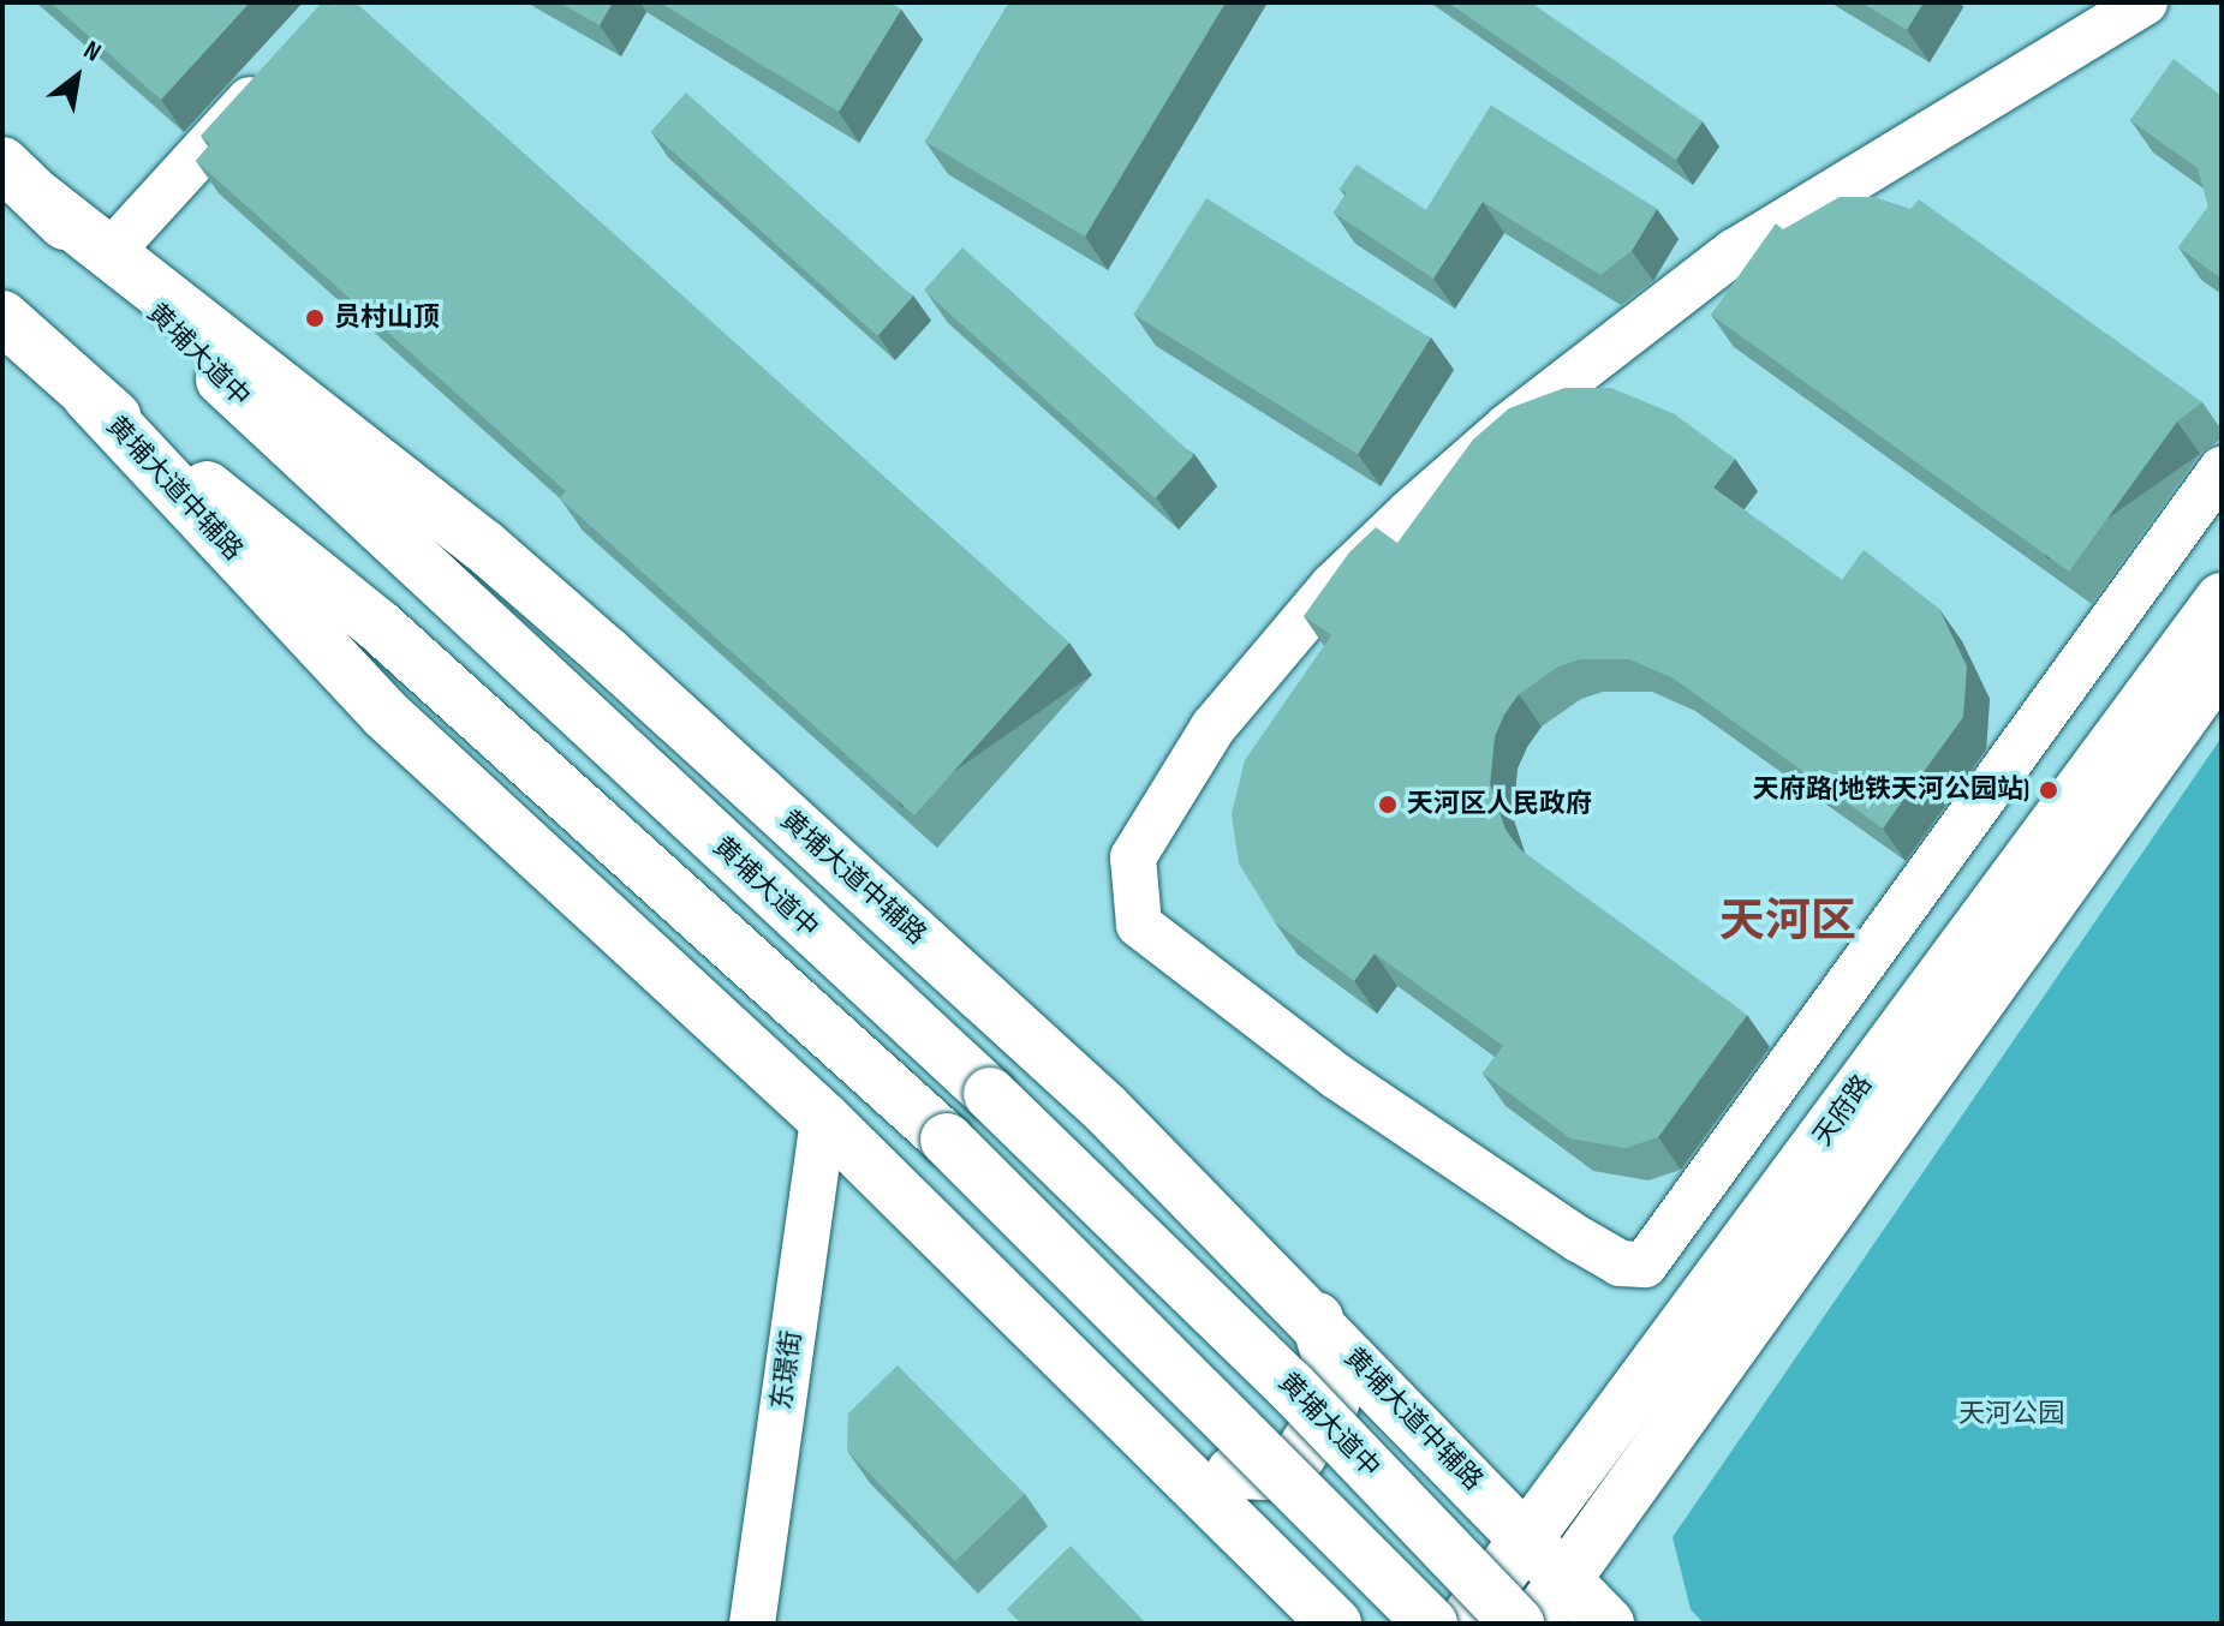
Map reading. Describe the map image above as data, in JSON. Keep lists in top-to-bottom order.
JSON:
{
  "streets": {
    "main road": ["黄埔大道中", "黄埔大道中辅路", "天府路"],
    "street": ["东璟街"]
  },
  "crossings": [
    ["黄埔大道中", "黄埔大道中辅路"],
    ["黄埔大道中辅路", "天府路"],
    ["黄埔大道中辅路", "东璟街"]
  ],
  "districts": ["天河区"],
  "parks": ["天河公园"],
  "places": ["员村山顶", "天府路(地铁天河公园站)", "天河区人民政府"],
  "north": "top right"
}
